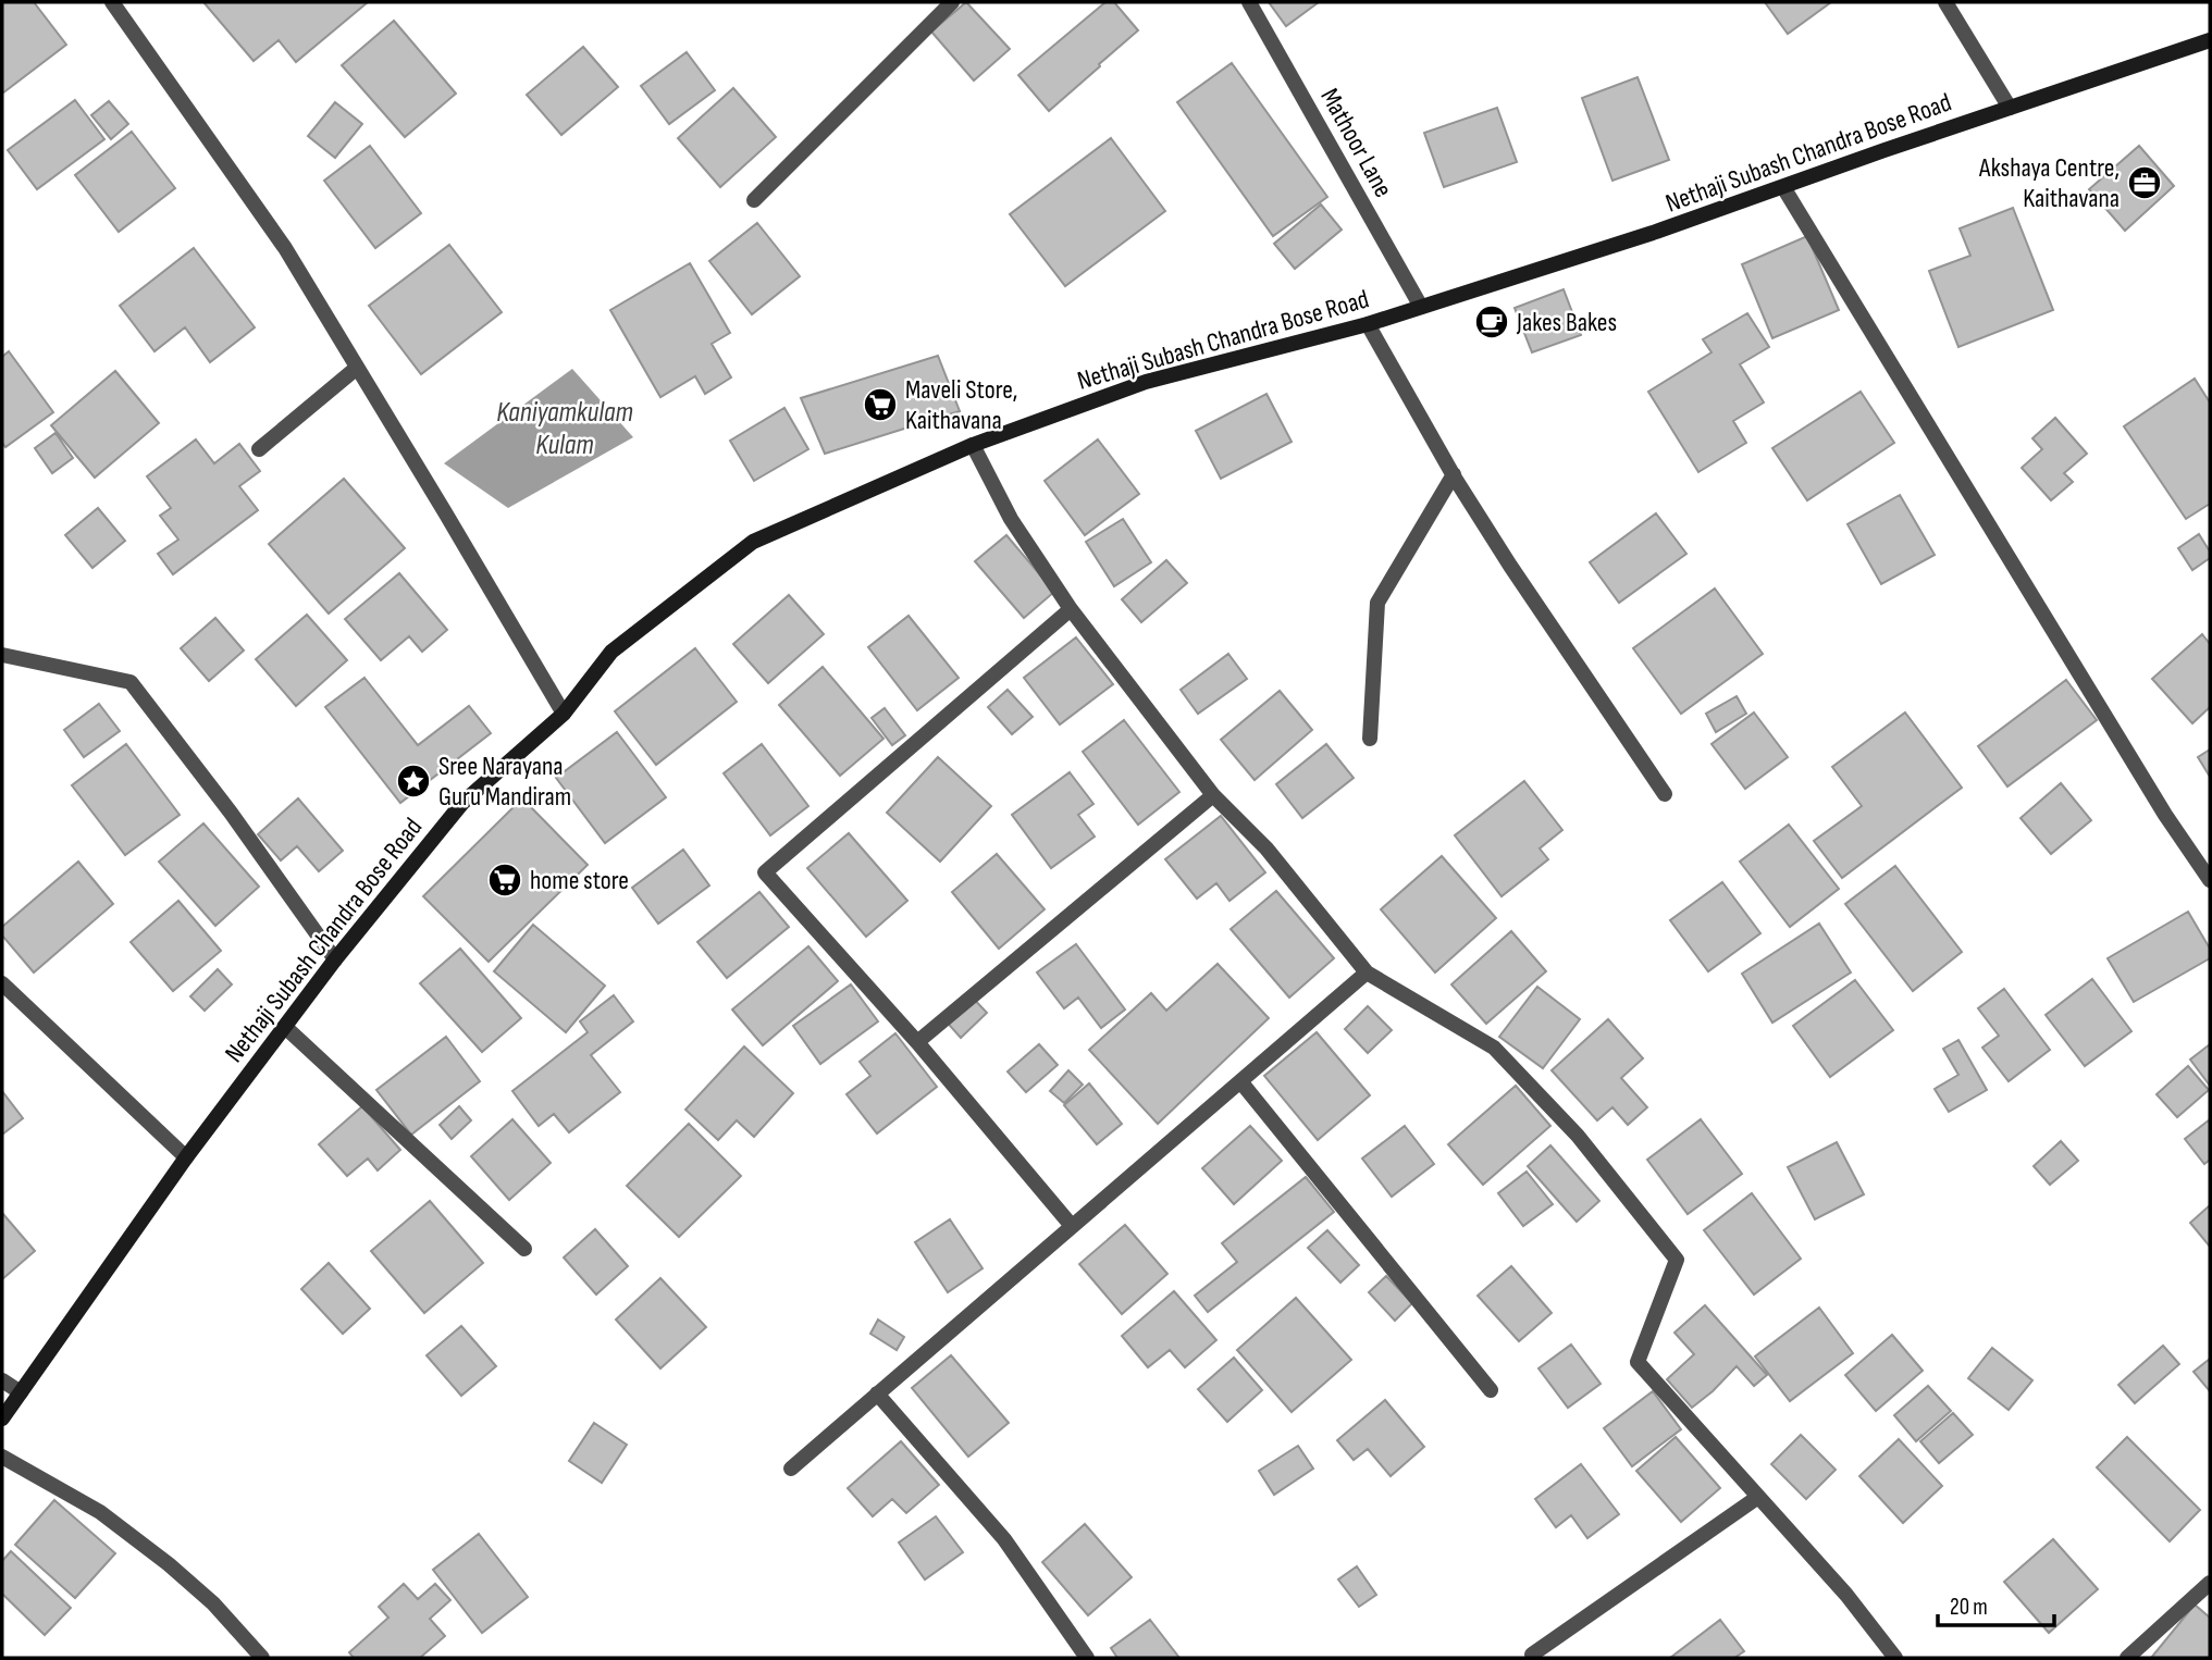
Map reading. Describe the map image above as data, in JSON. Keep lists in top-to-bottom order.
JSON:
{
  "streets": {
    "main road": ["Nethaji Subash Chandra Bose Road"],
    "street": ["Mathoor Lane"]
  },
  "crossings": [
    ["Mathoor Lane", "Nethaji Subash Chandra Bose Road"]
  ],
  "water": ["Kaniyamkulam Kulam"],
  "places": {
    "office": ["Akshaya Centre, Kaithavana"],
    "cafe": ["Jakes Bakes"],
    "supermarket": ["Maveli Store, Kaithavana", "home store"],
    "place": ["Sree Narayana Guru Mandiram"]
  },
  "scale_bar": "20 m"
}
